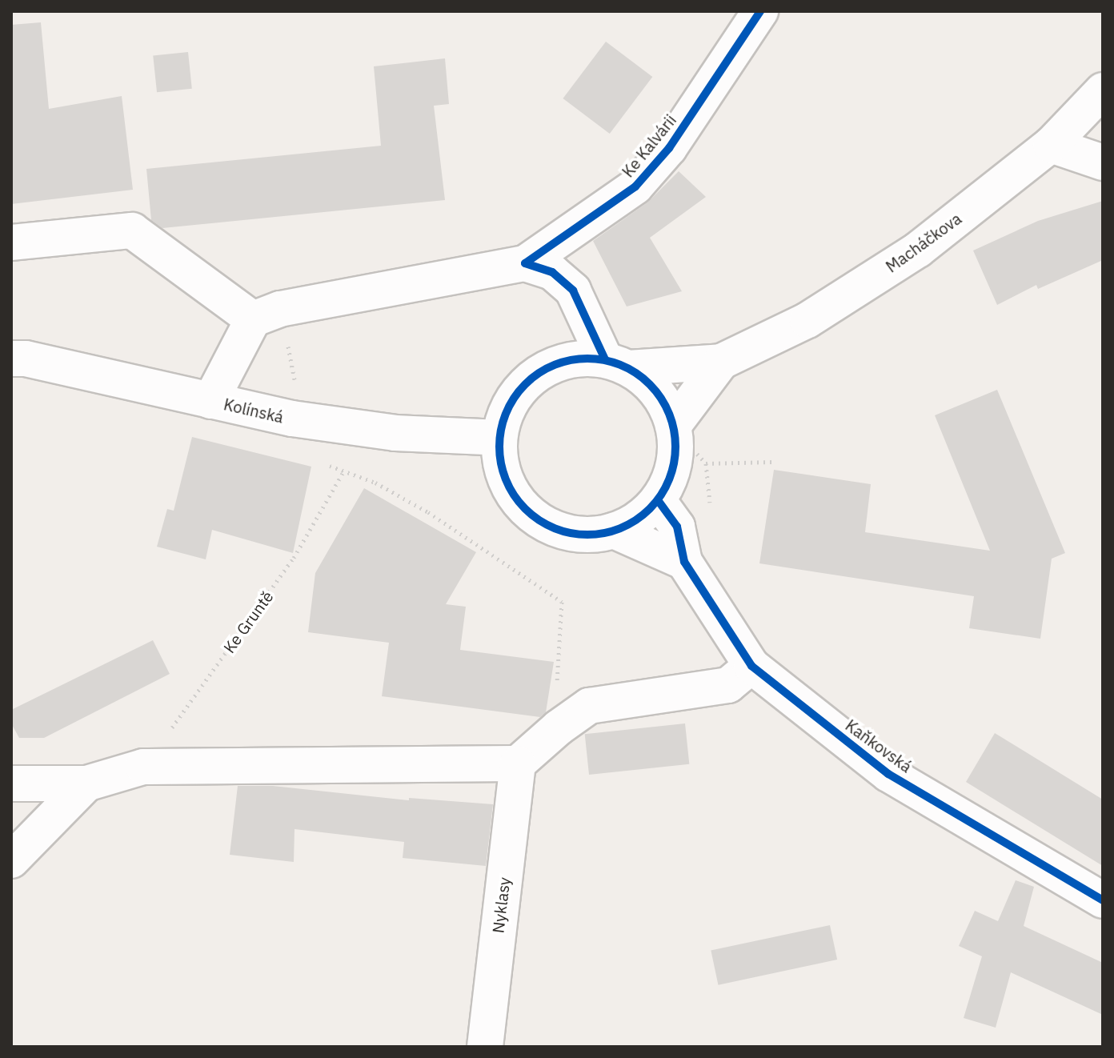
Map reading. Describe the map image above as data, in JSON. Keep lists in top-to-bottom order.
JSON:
{
  "streets": {
    "street": [
      "Ke Kalvárii",
      "Macháčkova",
      "Kolínská",
      "Kaňkovská",
      "Nyklasy"
    ],
    "path": ["Ke Gruntě"]
  }
}
